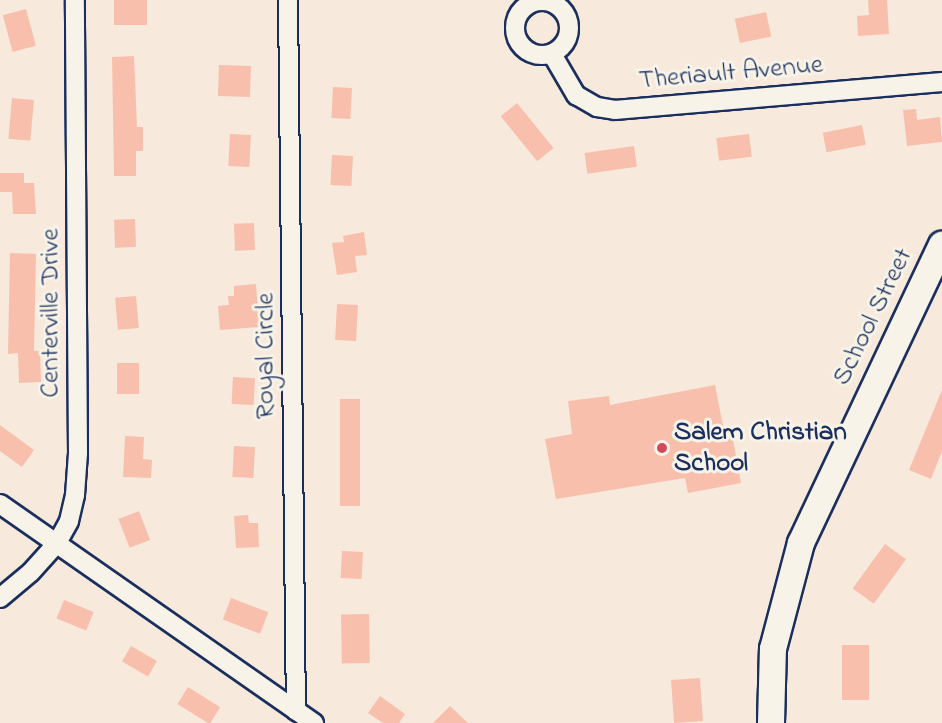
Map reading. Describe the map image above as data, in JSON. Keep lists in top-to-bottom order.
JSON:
{
  "streets": {
    "street": [
      "Theriault Avenue",
      "Centerville Drive",
      "School Street",
      "Royal Circle"
    ]
  },
  "places": ["Salem Christian School"]
}
